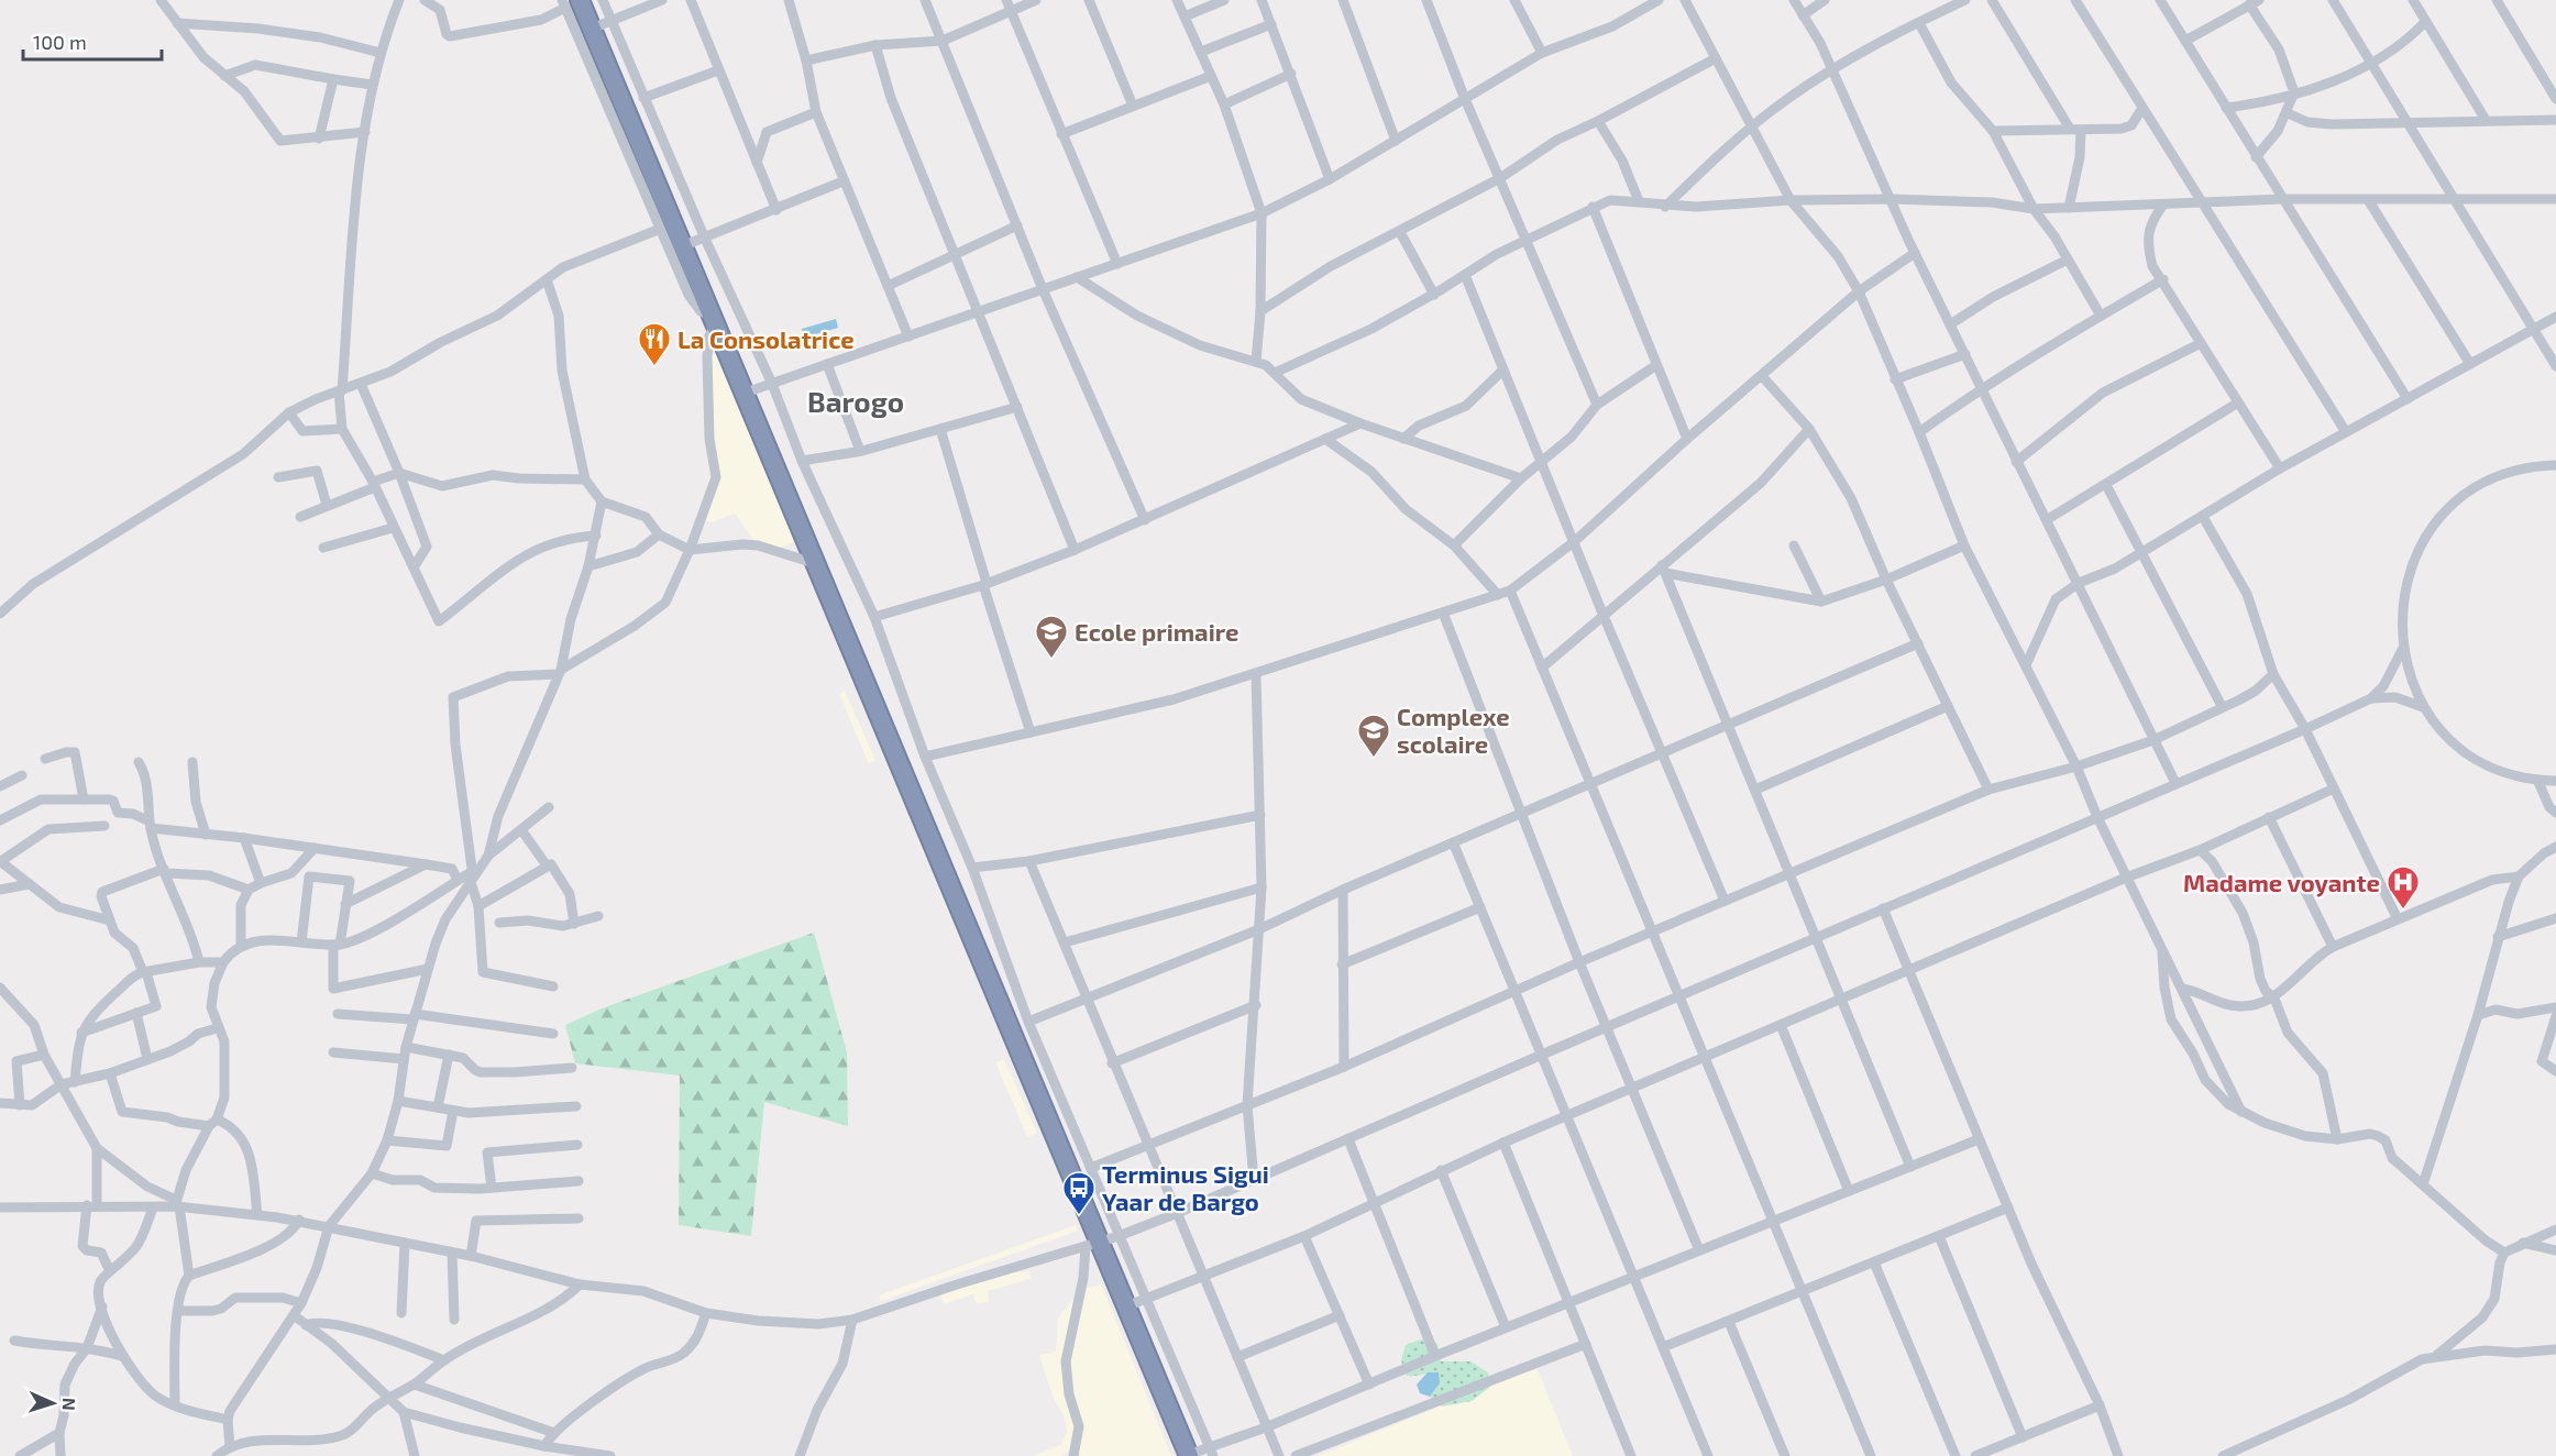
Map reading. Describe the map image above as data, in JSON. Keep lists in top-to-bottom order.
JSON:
{
  "districts": ["Barogo"],
  "places": {
    "restaurant": ["La Consolatrice"],
    "school or university": ["Ecole primaire", "Complexe scolaire"],
    "hospital": ["Madame voyante"],
    "bus stop": ["Terminus Sigui Yaar de Bargo"]
  },
  "scale_bar": "100 m",
  "north": "right"
}
